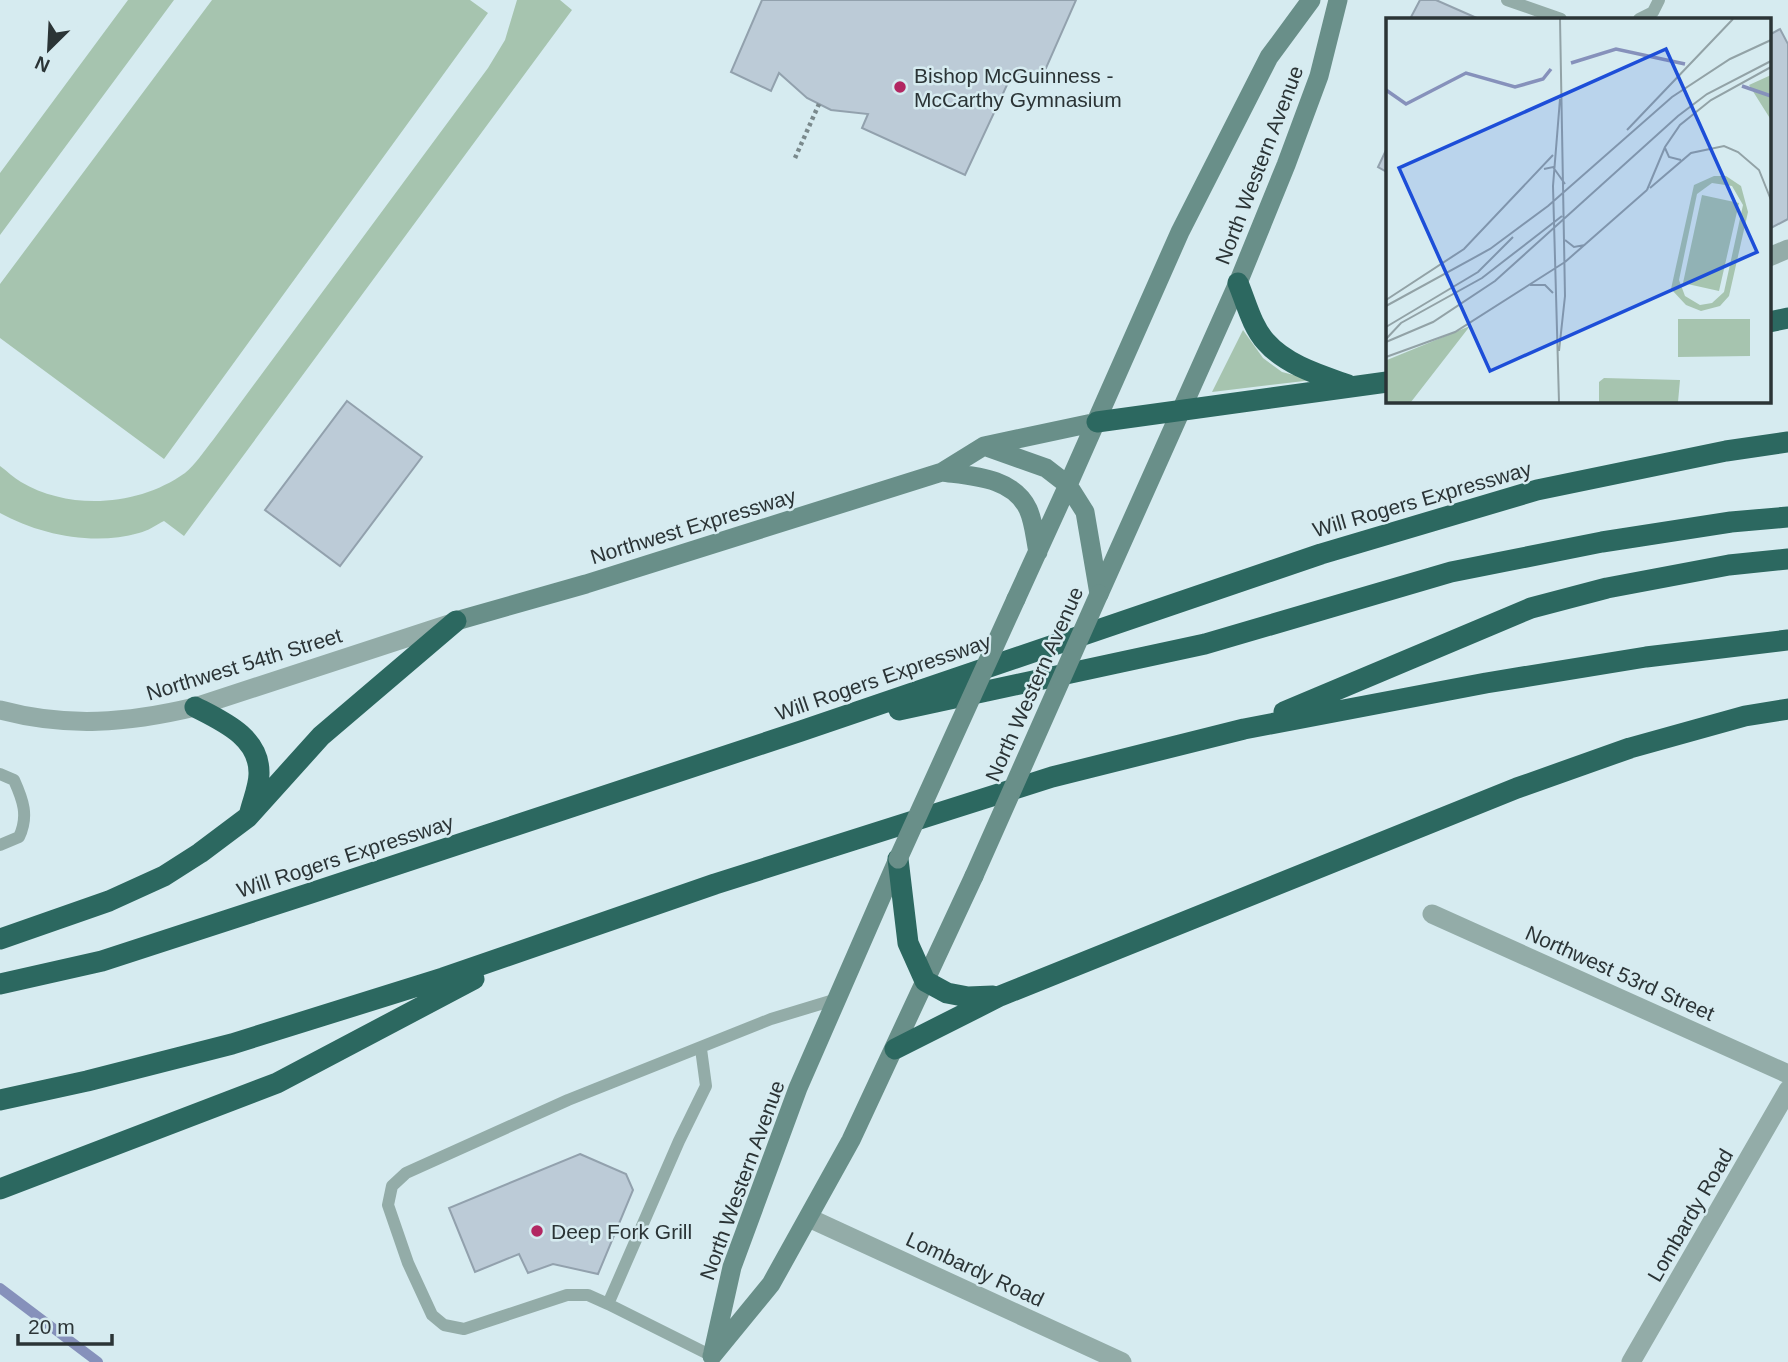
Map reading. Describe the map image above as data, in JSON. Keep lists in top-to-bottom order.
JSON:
{
  "streets": {
    "highway": ["Will Rogers Expressway"],
    "main road": ["North Western Avenue", "Northwest Expressway"],
    "street": ["Northwest 54th Street", "Northwest 53rd Street", "Lombardy Road"]
  },
  "crossings": [
    ["North Western Avenue", "Northwest Expressway"],
    ["North Western Avenue", "Lombardy Road"],
    ["Northwest Expressway", "Northwest 54th Street"]
  ],
  "places": ["Bishop McGuinness - McCarthy Gymnasium", "Deep Fork Grill"],
  "scale_bar": "20 m",
  "north": "bottom left"
}
